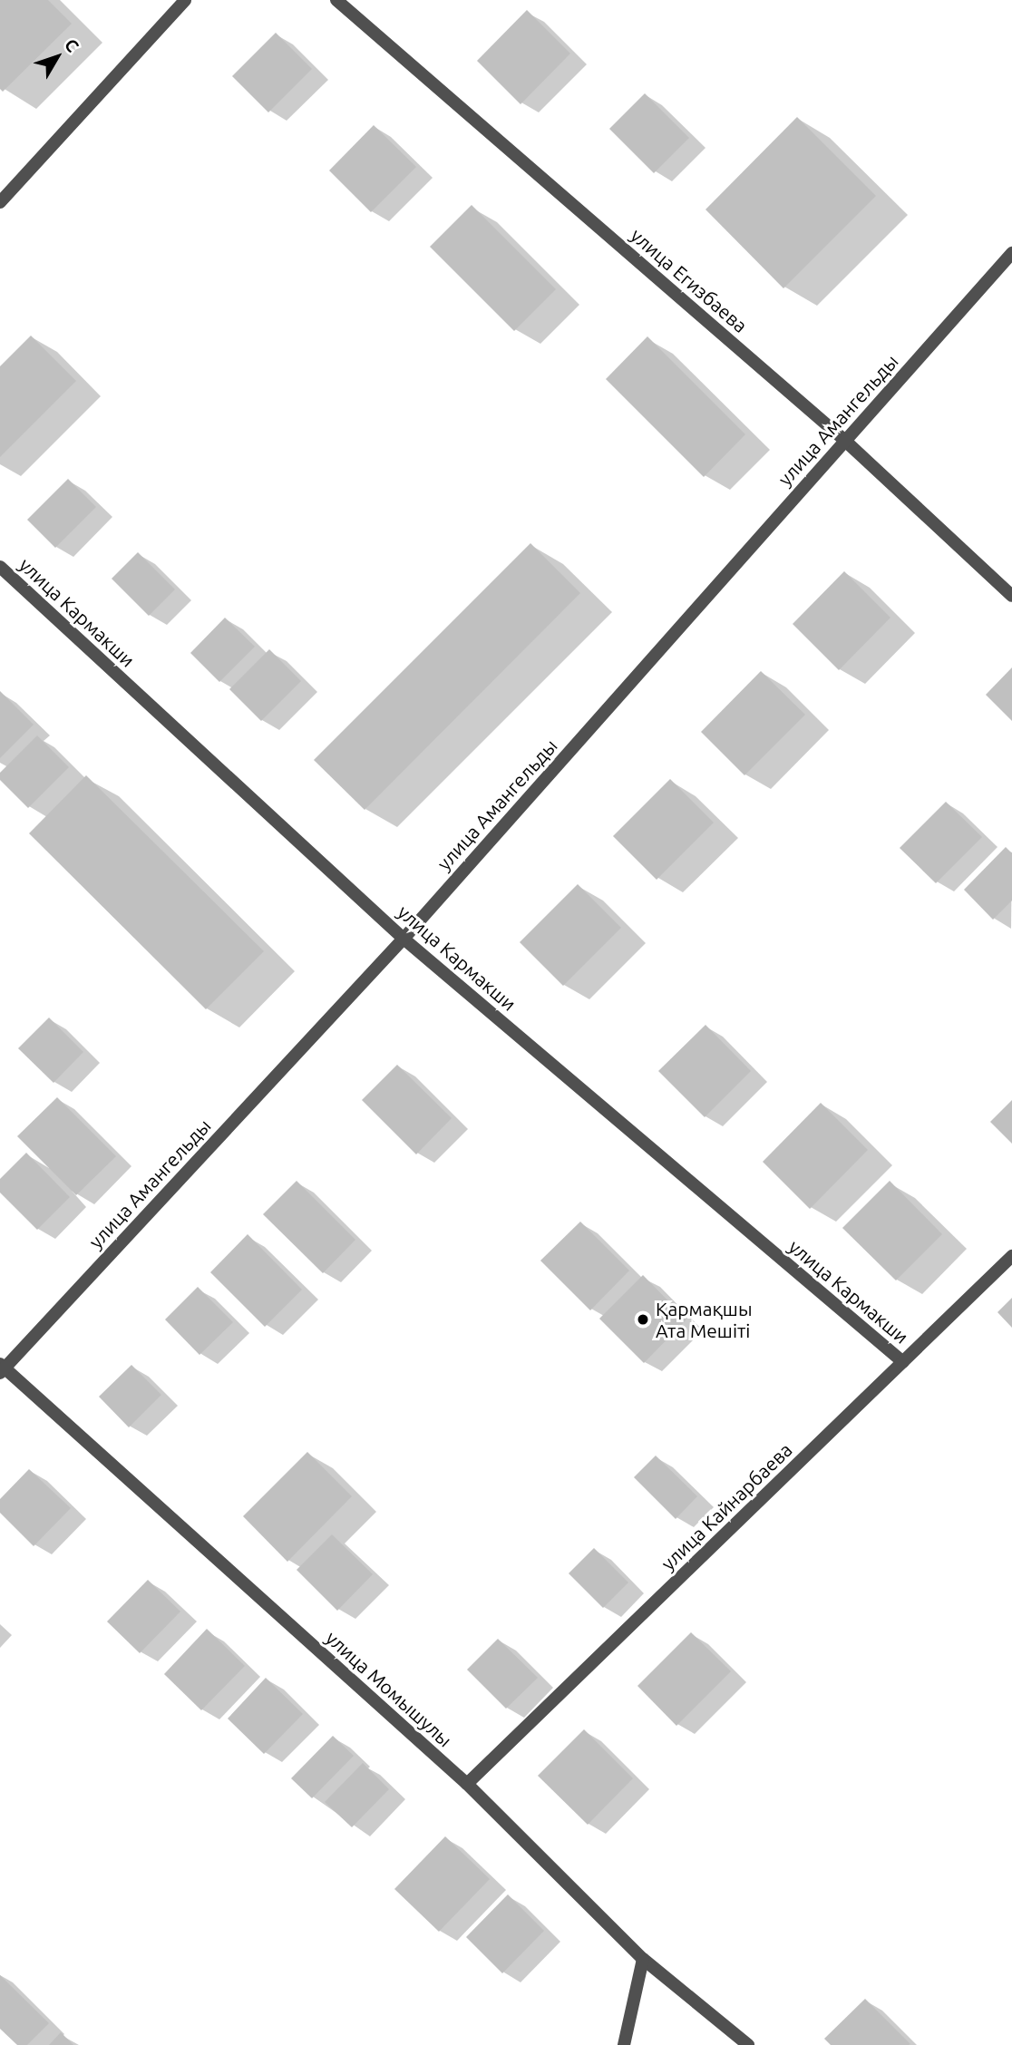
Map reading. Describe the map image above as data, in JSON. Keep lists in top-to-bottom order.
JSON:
{
  "streets": {
    "street": [
      "улица Егизбаева",
      "улица Амангельды",
      "улица Кармакши",
      "улица Кайнарбаева",
      "улица Момышулы"
    ]
  },
  "crossings": [
    ["улица Егизбаева", "улица Амангельды"],
    ["улица Амангельды", "улица Кармакши"],
    ["улица Амангельды", "улица Момышулы"],
    ["улица Кармакши", "улица Кайнарбаева"],
    ["улица Кайнарбаева", "улица Момышулы"]
  ],
  "places": ["Қармақшы Ата Мешіті"],
  "north": "top right"
}
